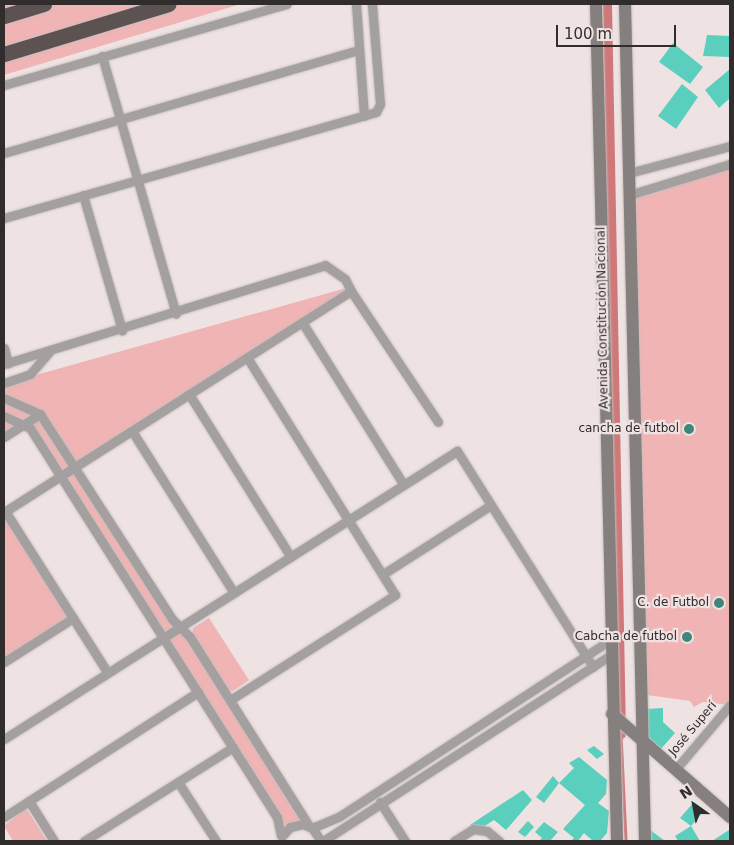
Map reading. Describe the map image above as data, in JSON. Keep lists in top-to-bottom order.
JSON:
{
  "streets": {
    "main road": ["Avenida Constitución Nacional"],
    "street": ["José Superí"]
  },
  "places": ["cancha de futbol", "C. de Futbol", "Cabcha de futbol"],
  "scale_bar": "100 m",
  "north": "top left"
}
